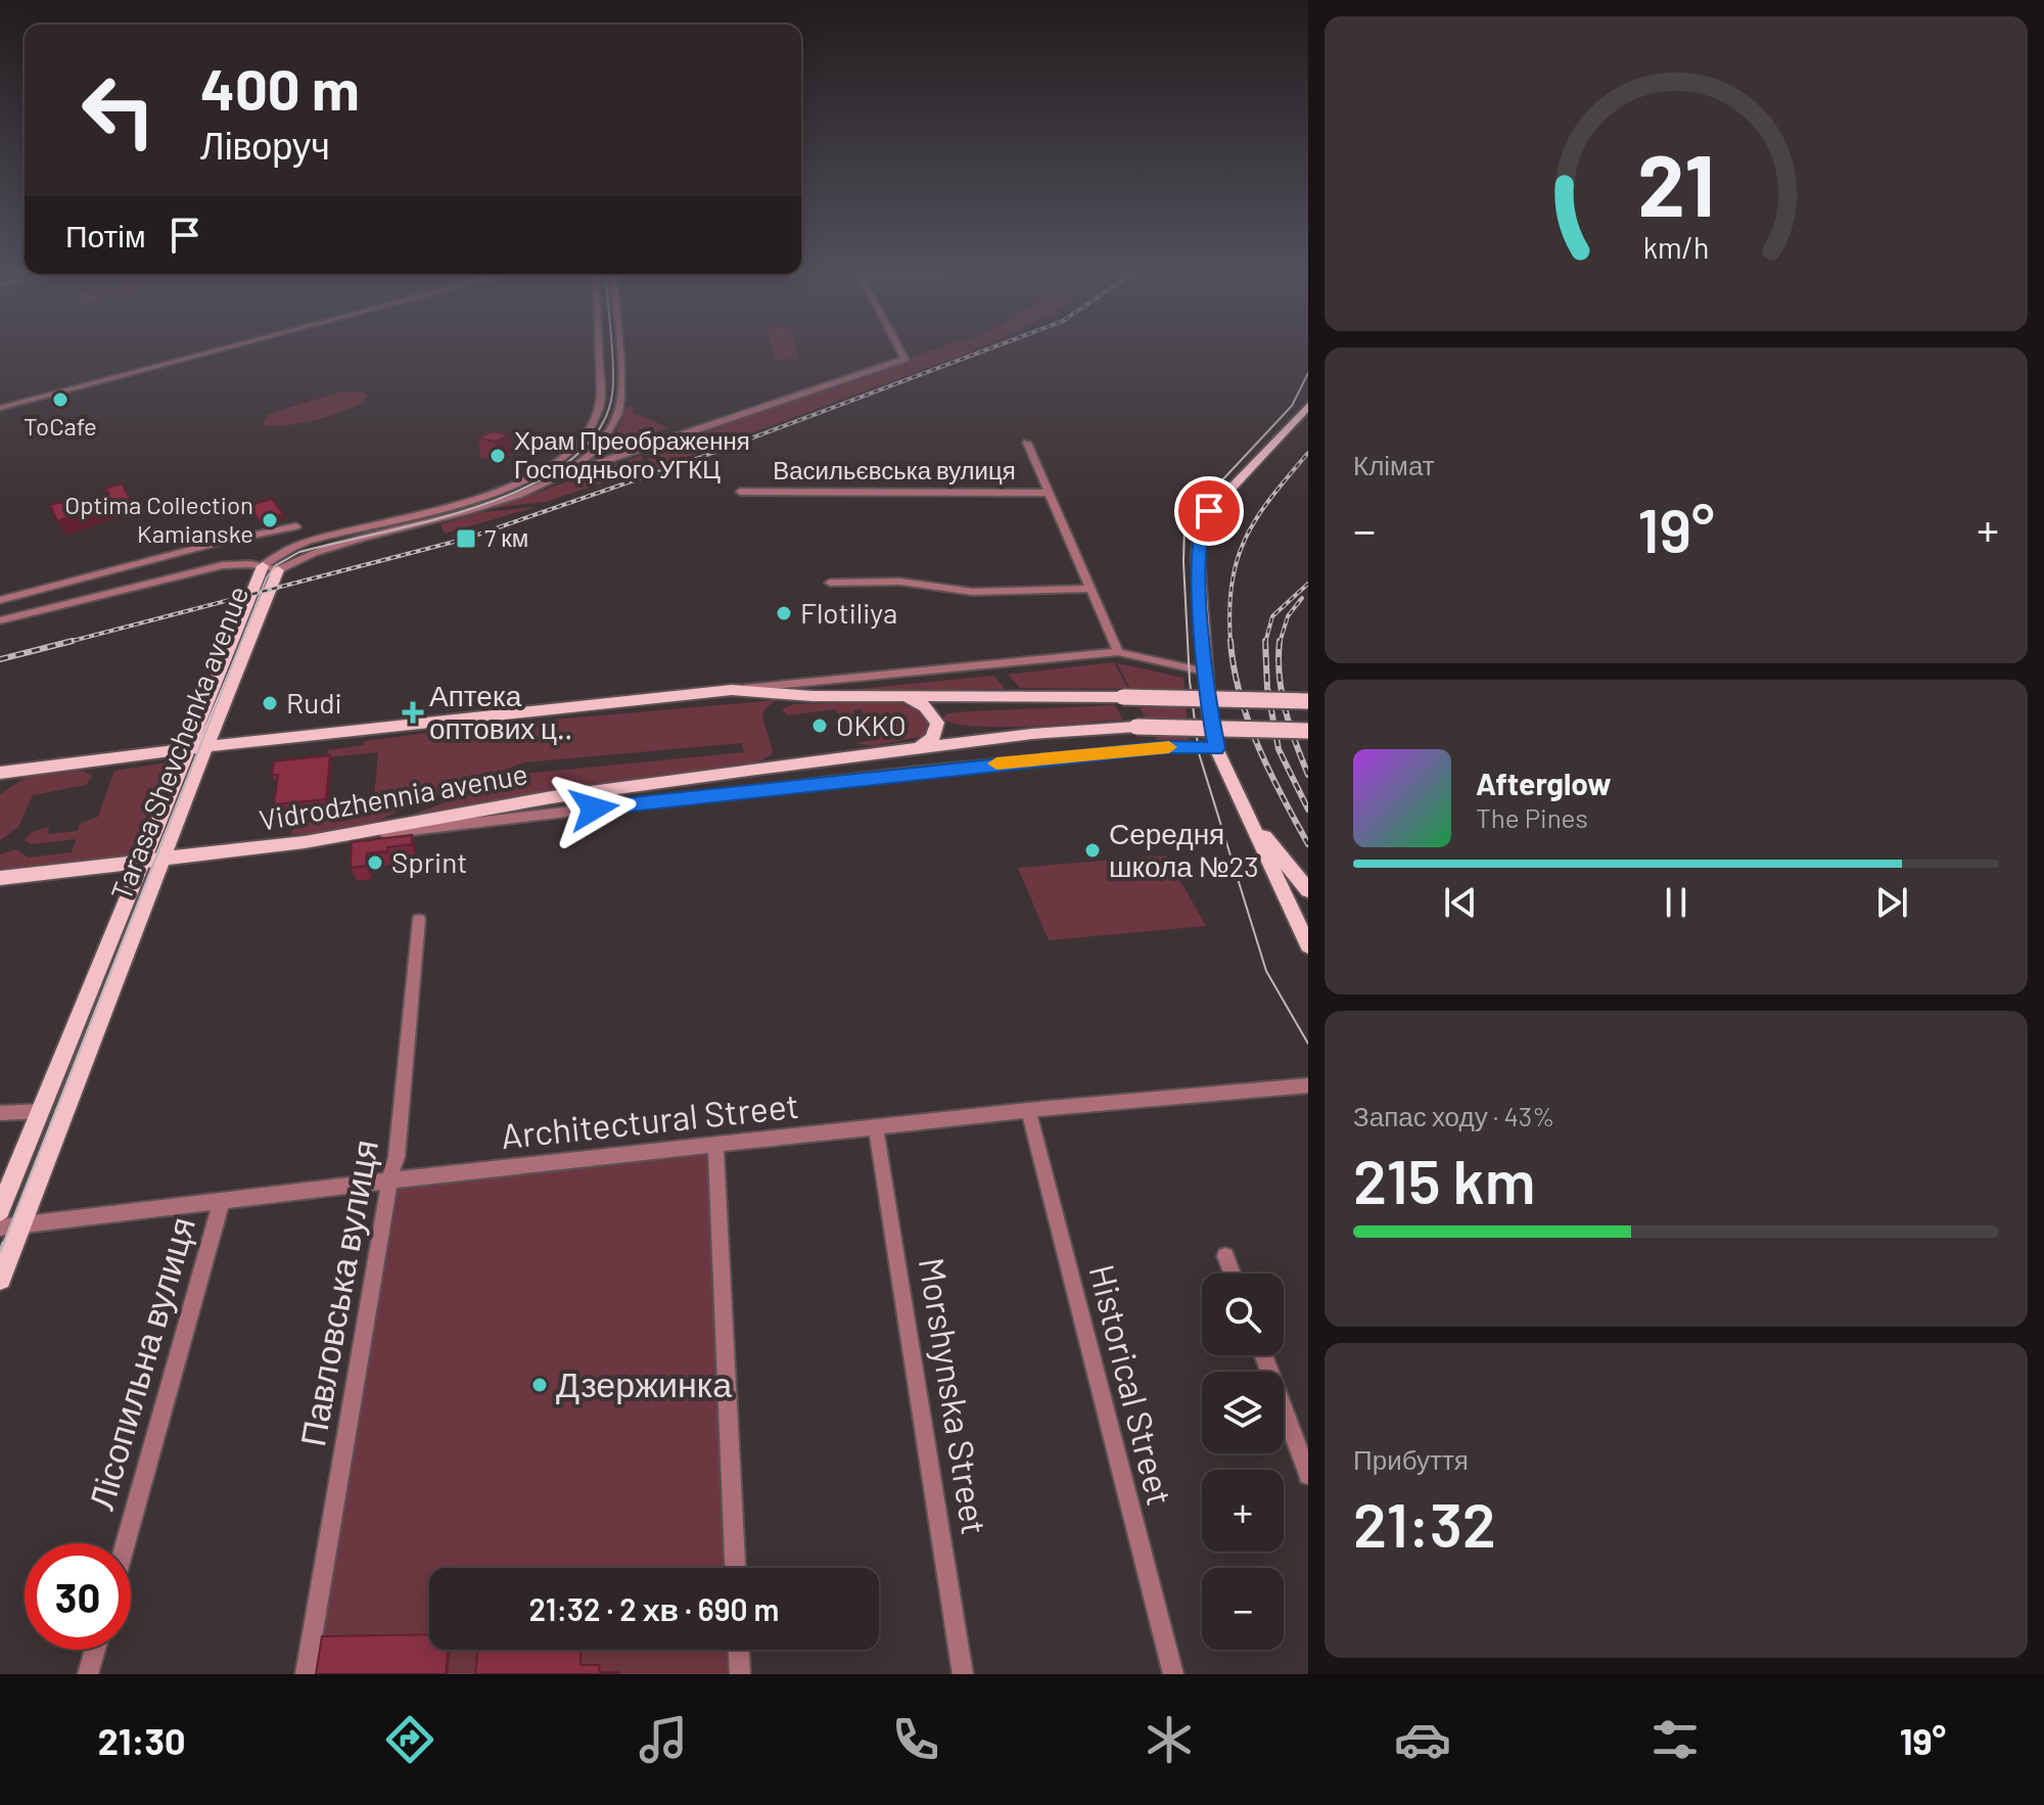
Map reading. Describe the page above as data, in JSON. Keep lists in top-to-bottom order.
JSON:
{
  "streets": {
    "main road": ["Tarasa Shevchenka avenue", "Vidrodzhennia avenue"],
    "street": [
      "Васильєвська вулиця",
      "Architectural Street",
      "Павловська вулиця",
      "Лісопильна вулиця",
      "Historical Street",
      "Morshynska Street"
    ]
  },
  "crossings": [
    ["Tarasa Shevchenka avenue", "Vidrodzhennia avenue"],
    ["Tarasa Shevchenka avenue", "Architectural Street"],
    ["Architectural Street", "Павловська вулиця"],
    ["Architectural Street", "Лісопильна вулиця"],
    ["Architectural Street", "Historical Street"],
    ["Architectural Street", "Morshynska Street"]
  ],
  "places": {
    "other": [
      "ToCafe",
      "Храм Преображення Господнього УГКЦ",
      "Optima Collection Kamianske",
      "Flotiliya",
      "Rudi",
      "OKKO",
      "Середня школа №23",
      "Sprint",
      "Дзержинка"
    ],
    "transit": ["7 км"],
    "health": ["Аптека оптових ц‥"]
  },
  "page": {
    "turn": ["400 m", "Ліворуч"],
    "then": "Потім",
    "tile": [
      "Клімат",
      ["Запас ходу · 43%", "215 km"],
      ["Прибуття", "21:32"]
    ],
    "heat": ["−", "19°", "+"],
    "song": ["Afterglow", "The Pines"],
    "map_buttons": ["+", "−"],
    "limit": "30",
    "trip": "21:32 · 2 хв · 690 m",
    "tabs": ["21:30", "19°"],
    "gauge": ["21", "km/h"]
  }
}
